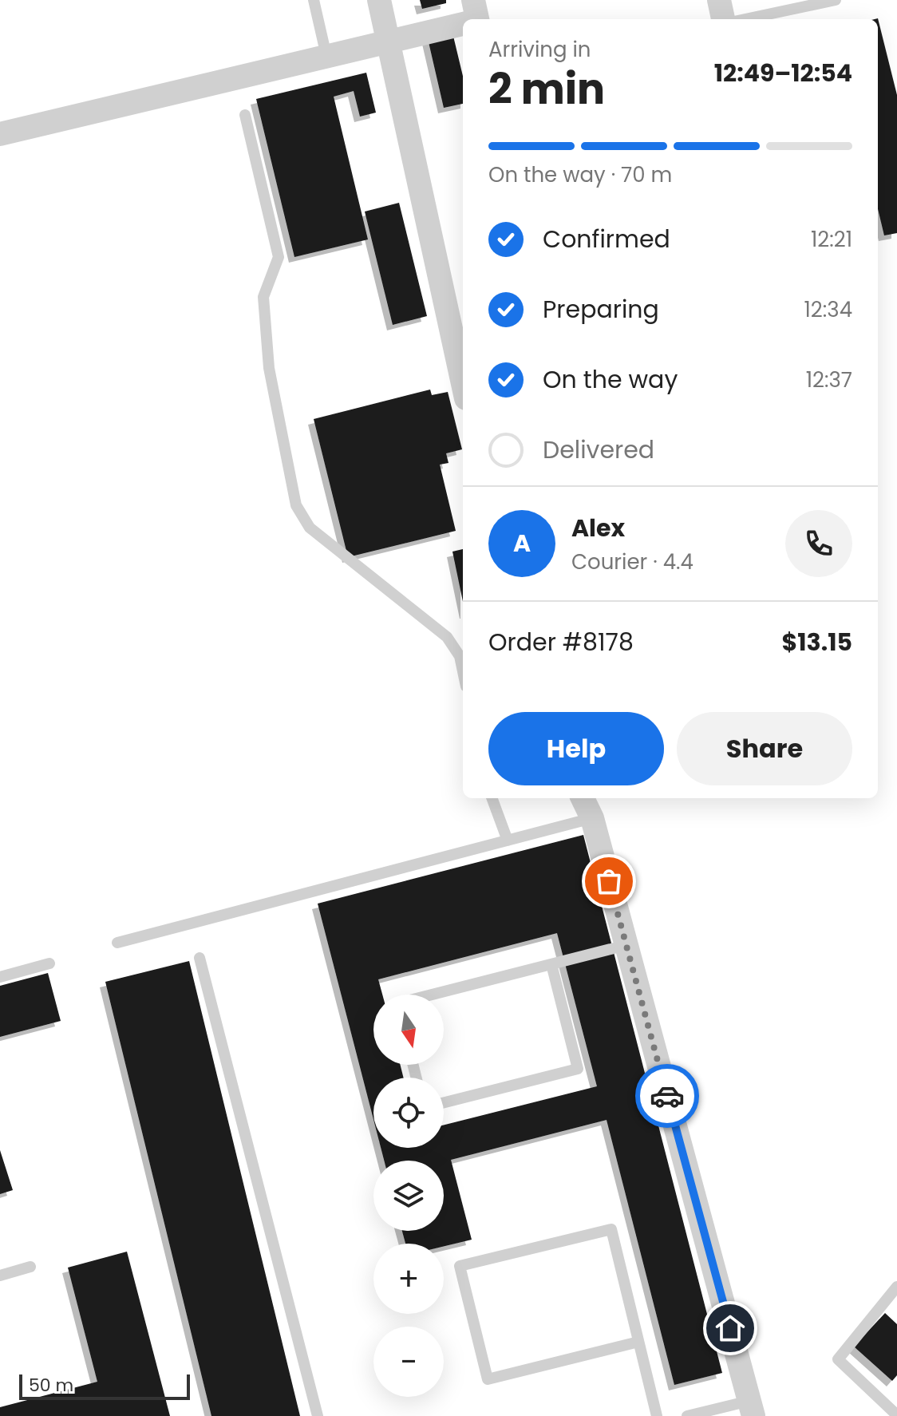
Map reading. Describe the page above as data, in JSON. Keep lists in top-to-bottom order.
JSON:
{
  "scale_bar": "50 m",
  "north": "bottom",
  "page": {
    "heading": ["2 min", "Arriving in", "12:49–12:54"],
    "panel": [
      "Alex",
      "Courier · 4.4",
      "Order #8178",
      "$13.15"
    ],
    "bar": "On the way · 70 m",
    "list": [
      ["Confirmed", "12:21"],
      ["Preparing", "12:34"],
      ["On the way", "12:37"],
      "Delivered"
    ],
    "round": "A",
    "buttons": ["Help", "Share"],
    "map_buttons": ["+", "−"],
    "scale": "50 m"
  }
}
